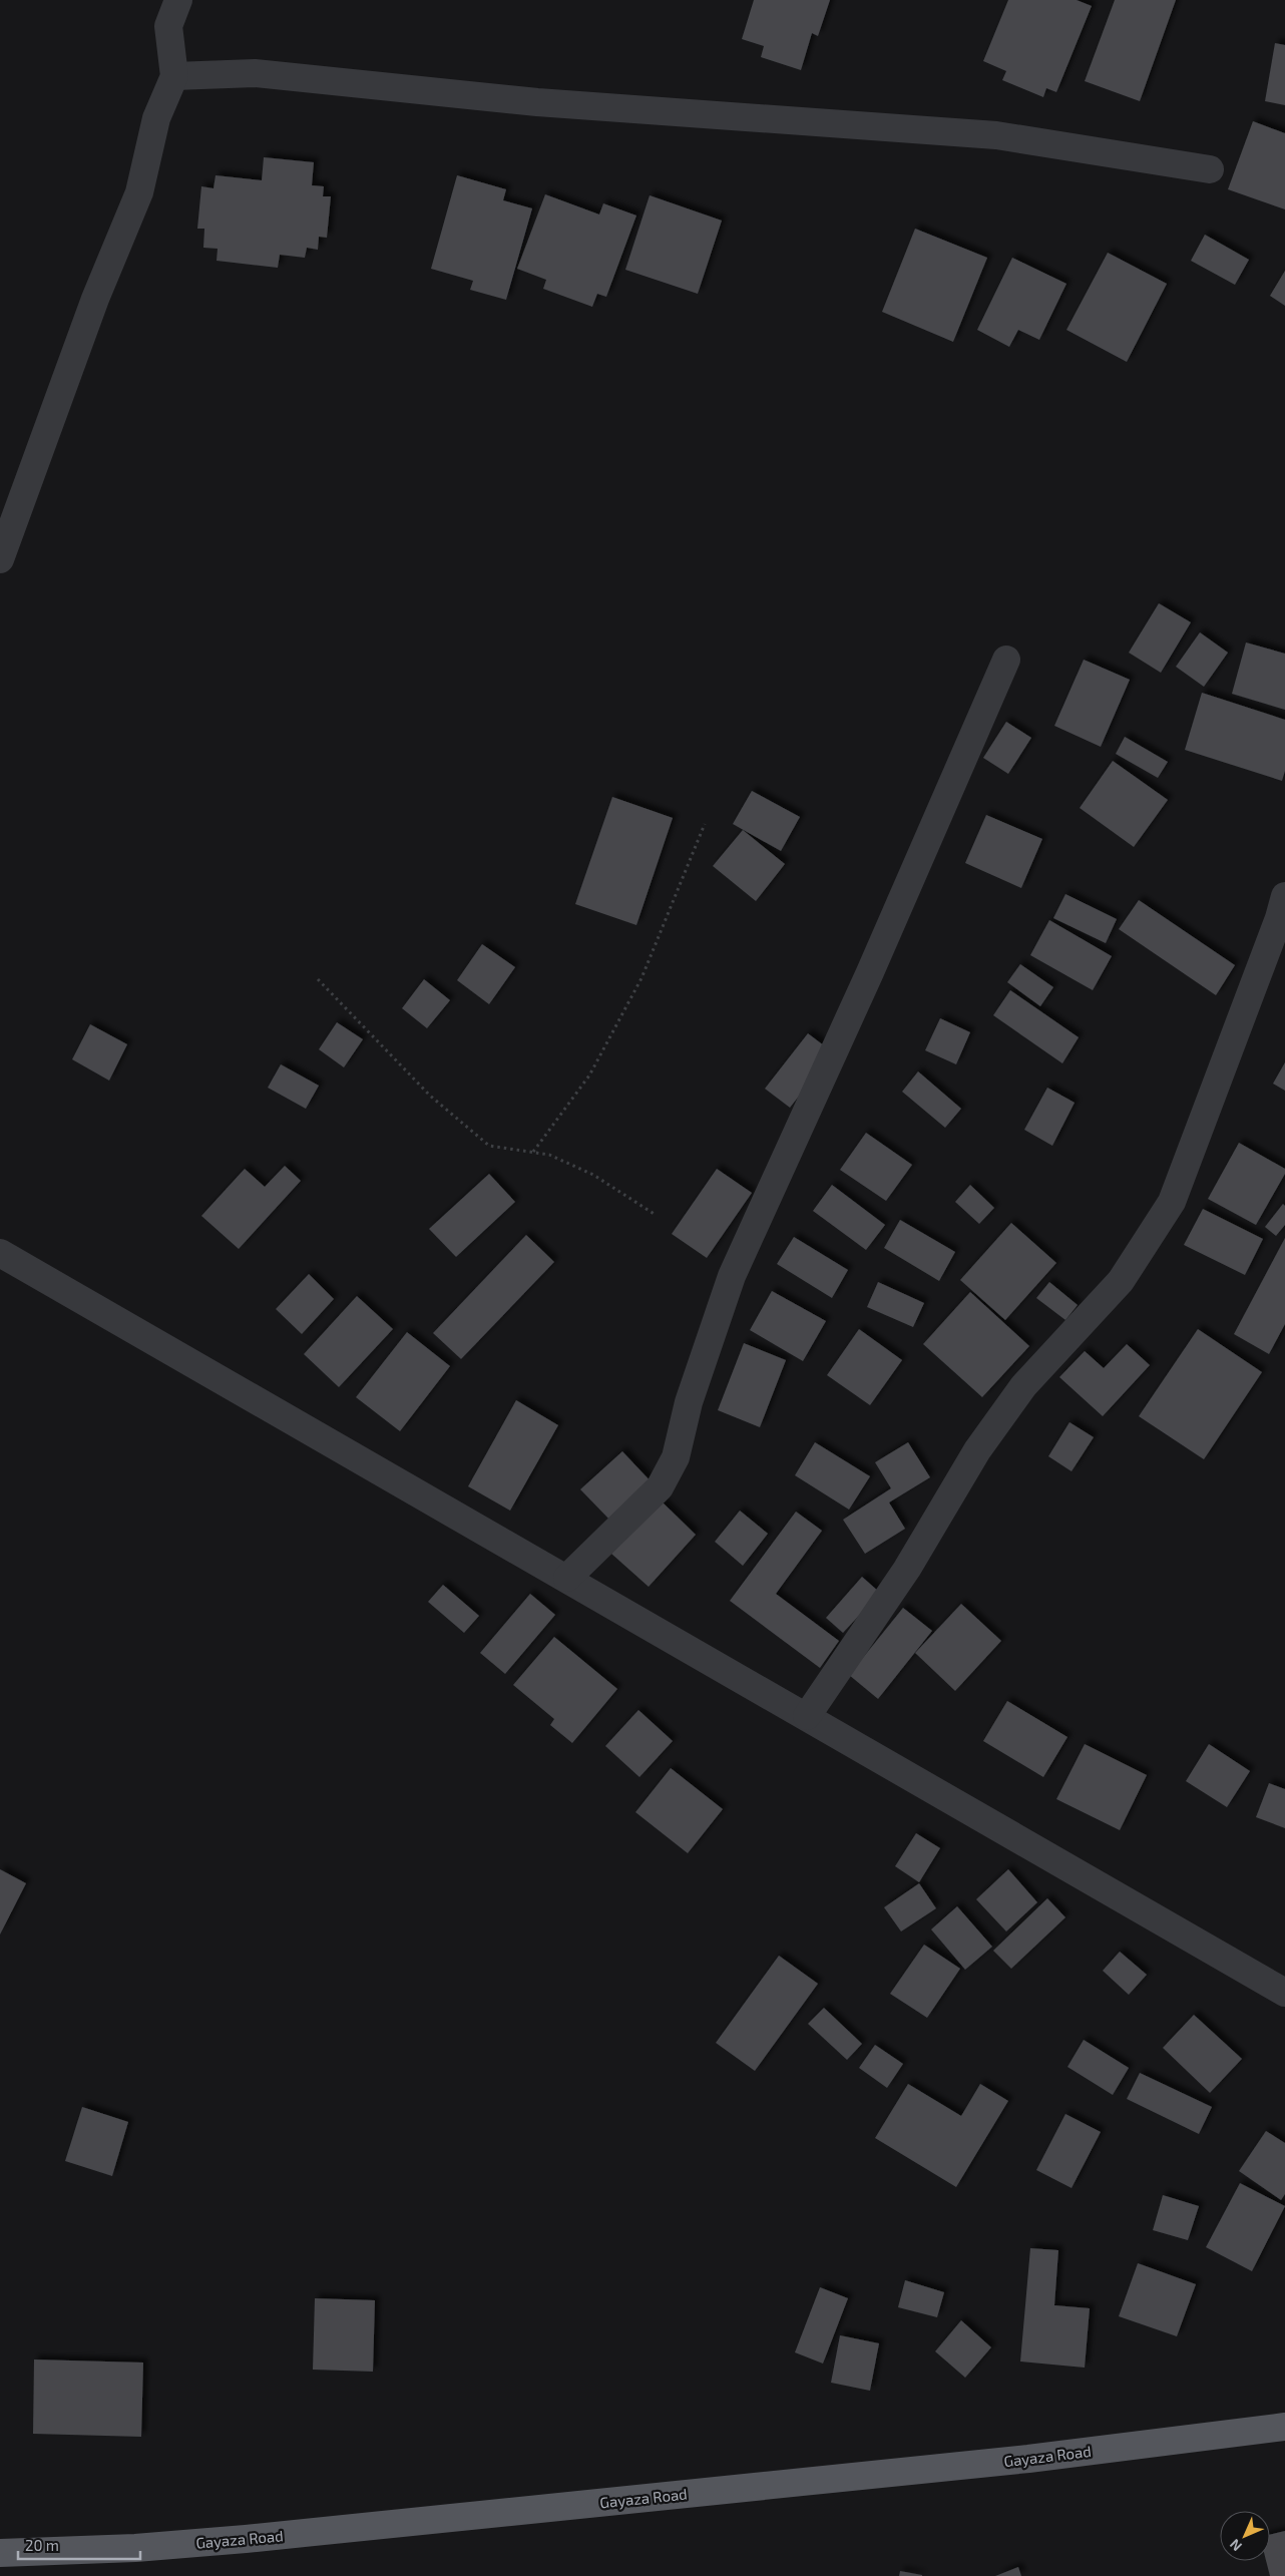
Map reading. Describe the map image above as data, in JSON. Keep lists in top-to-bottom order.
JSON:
{
  "streets": {
    "main road": ["Gayaza Road"]
  },
  "scale_bar": "20 m",
  "north": "bottom left"
}
